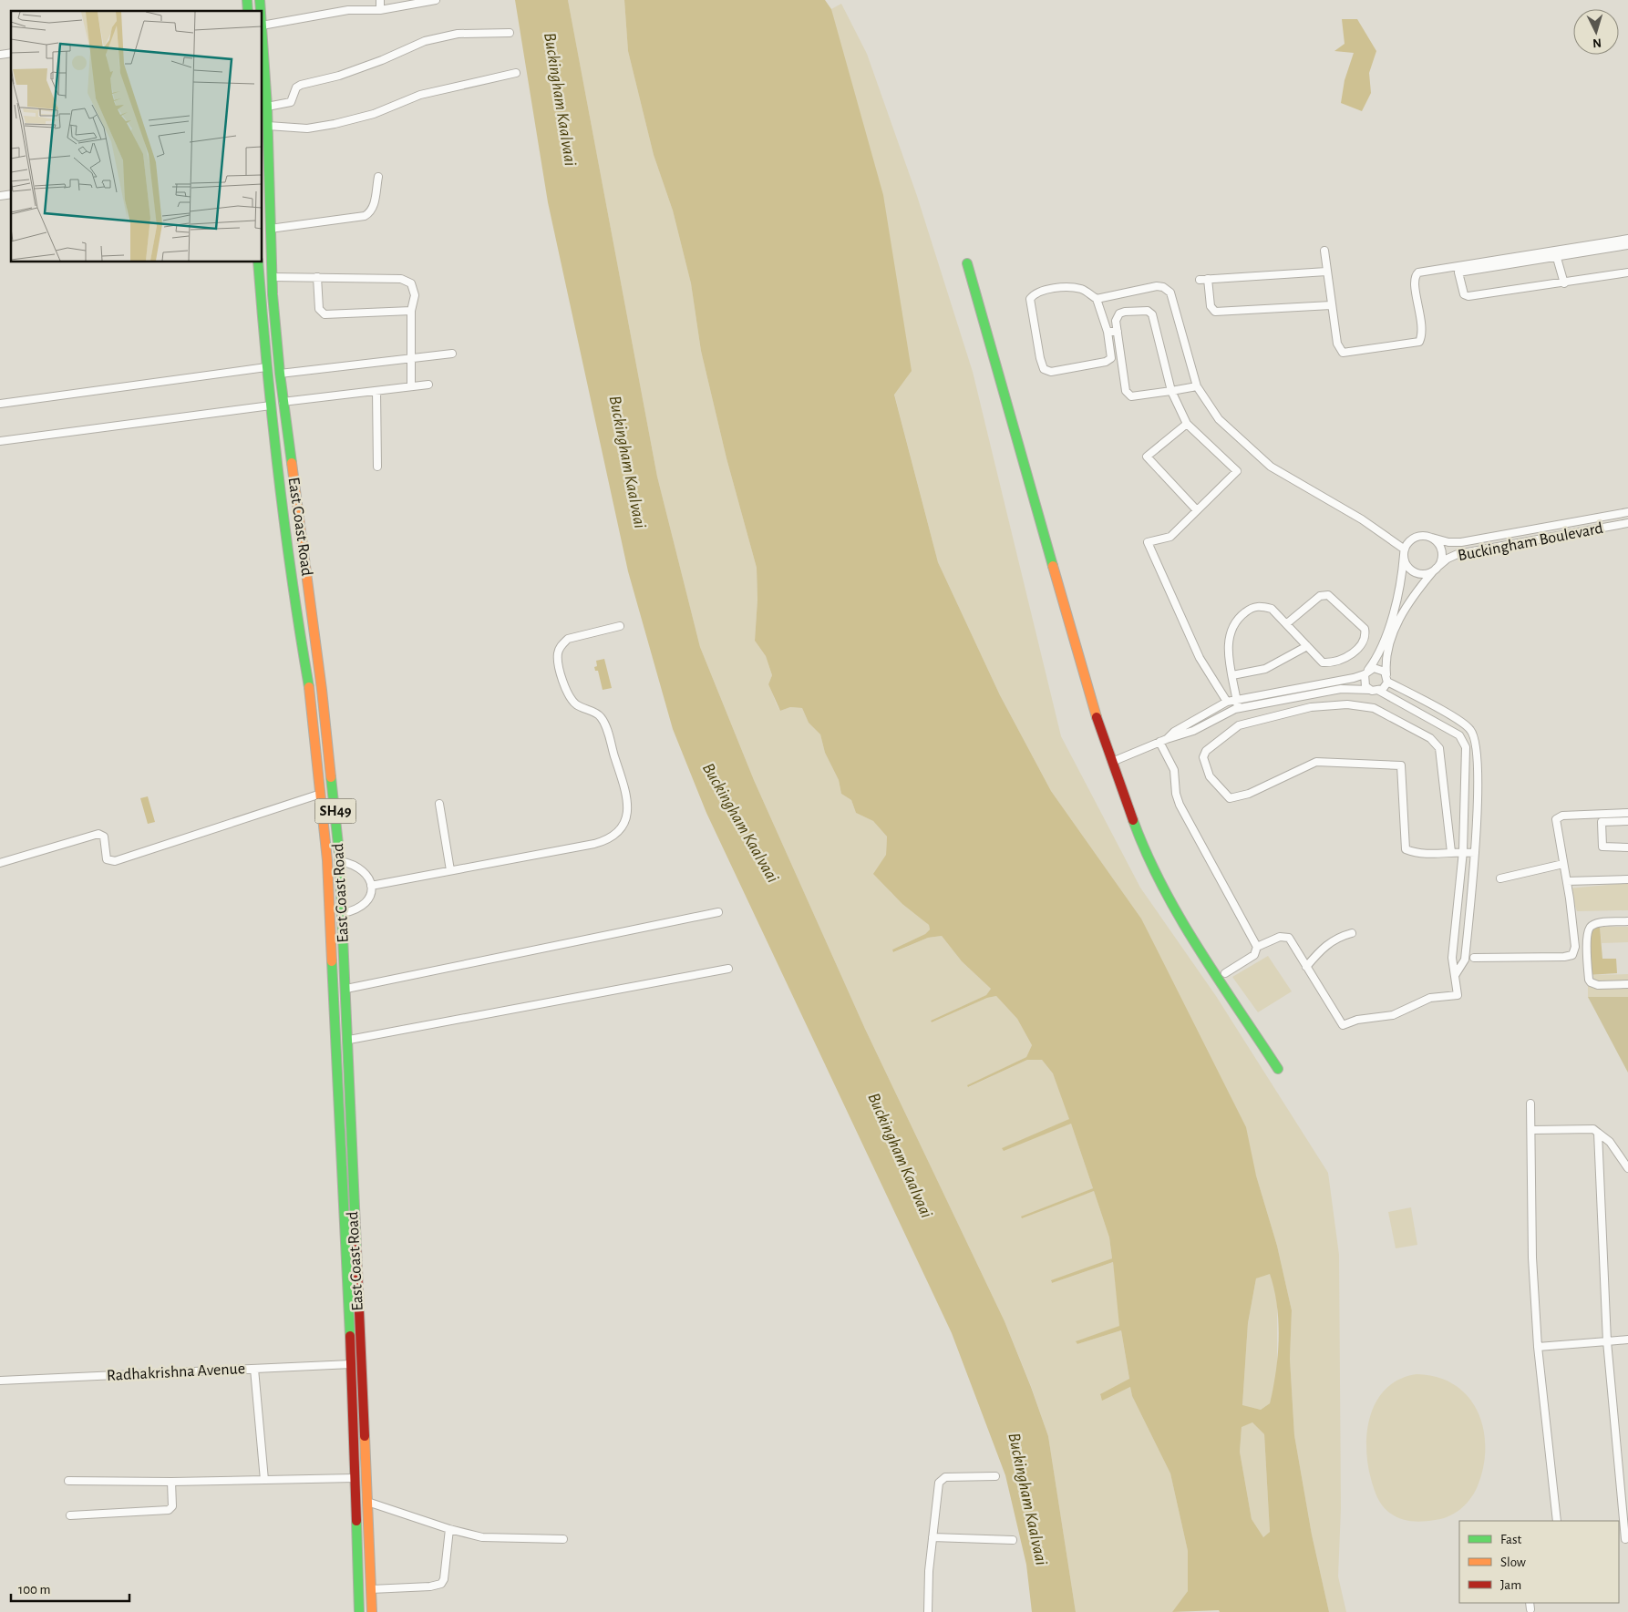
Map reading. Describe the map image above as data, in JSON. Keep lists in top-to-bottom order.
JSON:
{
  "streets": {
    "main road": ["East Coast Road", "SH49"],
    "street": ["Buckingham Boulevard", "Radhakrishna Avenue"]
  },
  "crossings": [
    ["East Coast Road", "Radhakrishna Avenue"]
  ],
  "water": ["Buckingham Kaalvaai"],
  "legend": ["Fast", "Slow", "Jam"],
  "scale_bar": "100 m",
  "north": "bottom"
}
